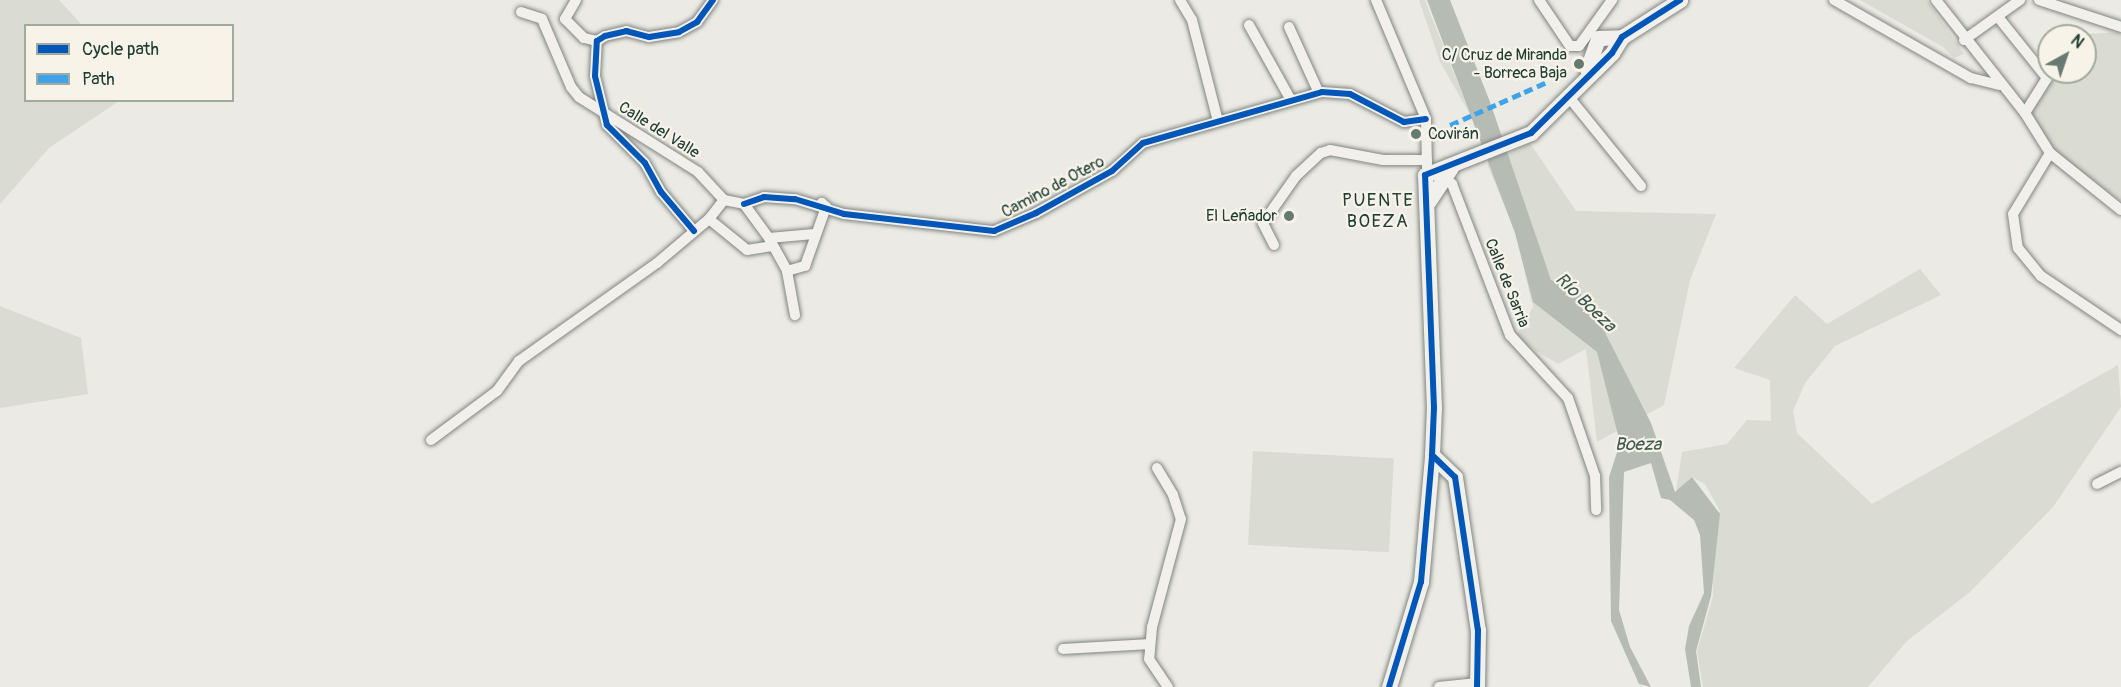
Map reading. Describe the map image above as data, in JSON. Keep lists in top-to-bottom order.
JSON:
{
  "streets": {
    "street": ["Calle del Valle", "Camino de Otero", "Calle de Sarria"]
  },
  "crossings": [
    ["Camino de Otero", "Calle de Sarria"]
  ],
  "districts": ["PUENTE BOEZA"],
  "water": ["Río Boeza", "Boeza"],
  "places": ["C/ Cruz de Miranda - Borreca Baja", "Covirán", "El Leñador"],
  "legend": ["Cycle path", "Path"],
  "north": "top right"
}
